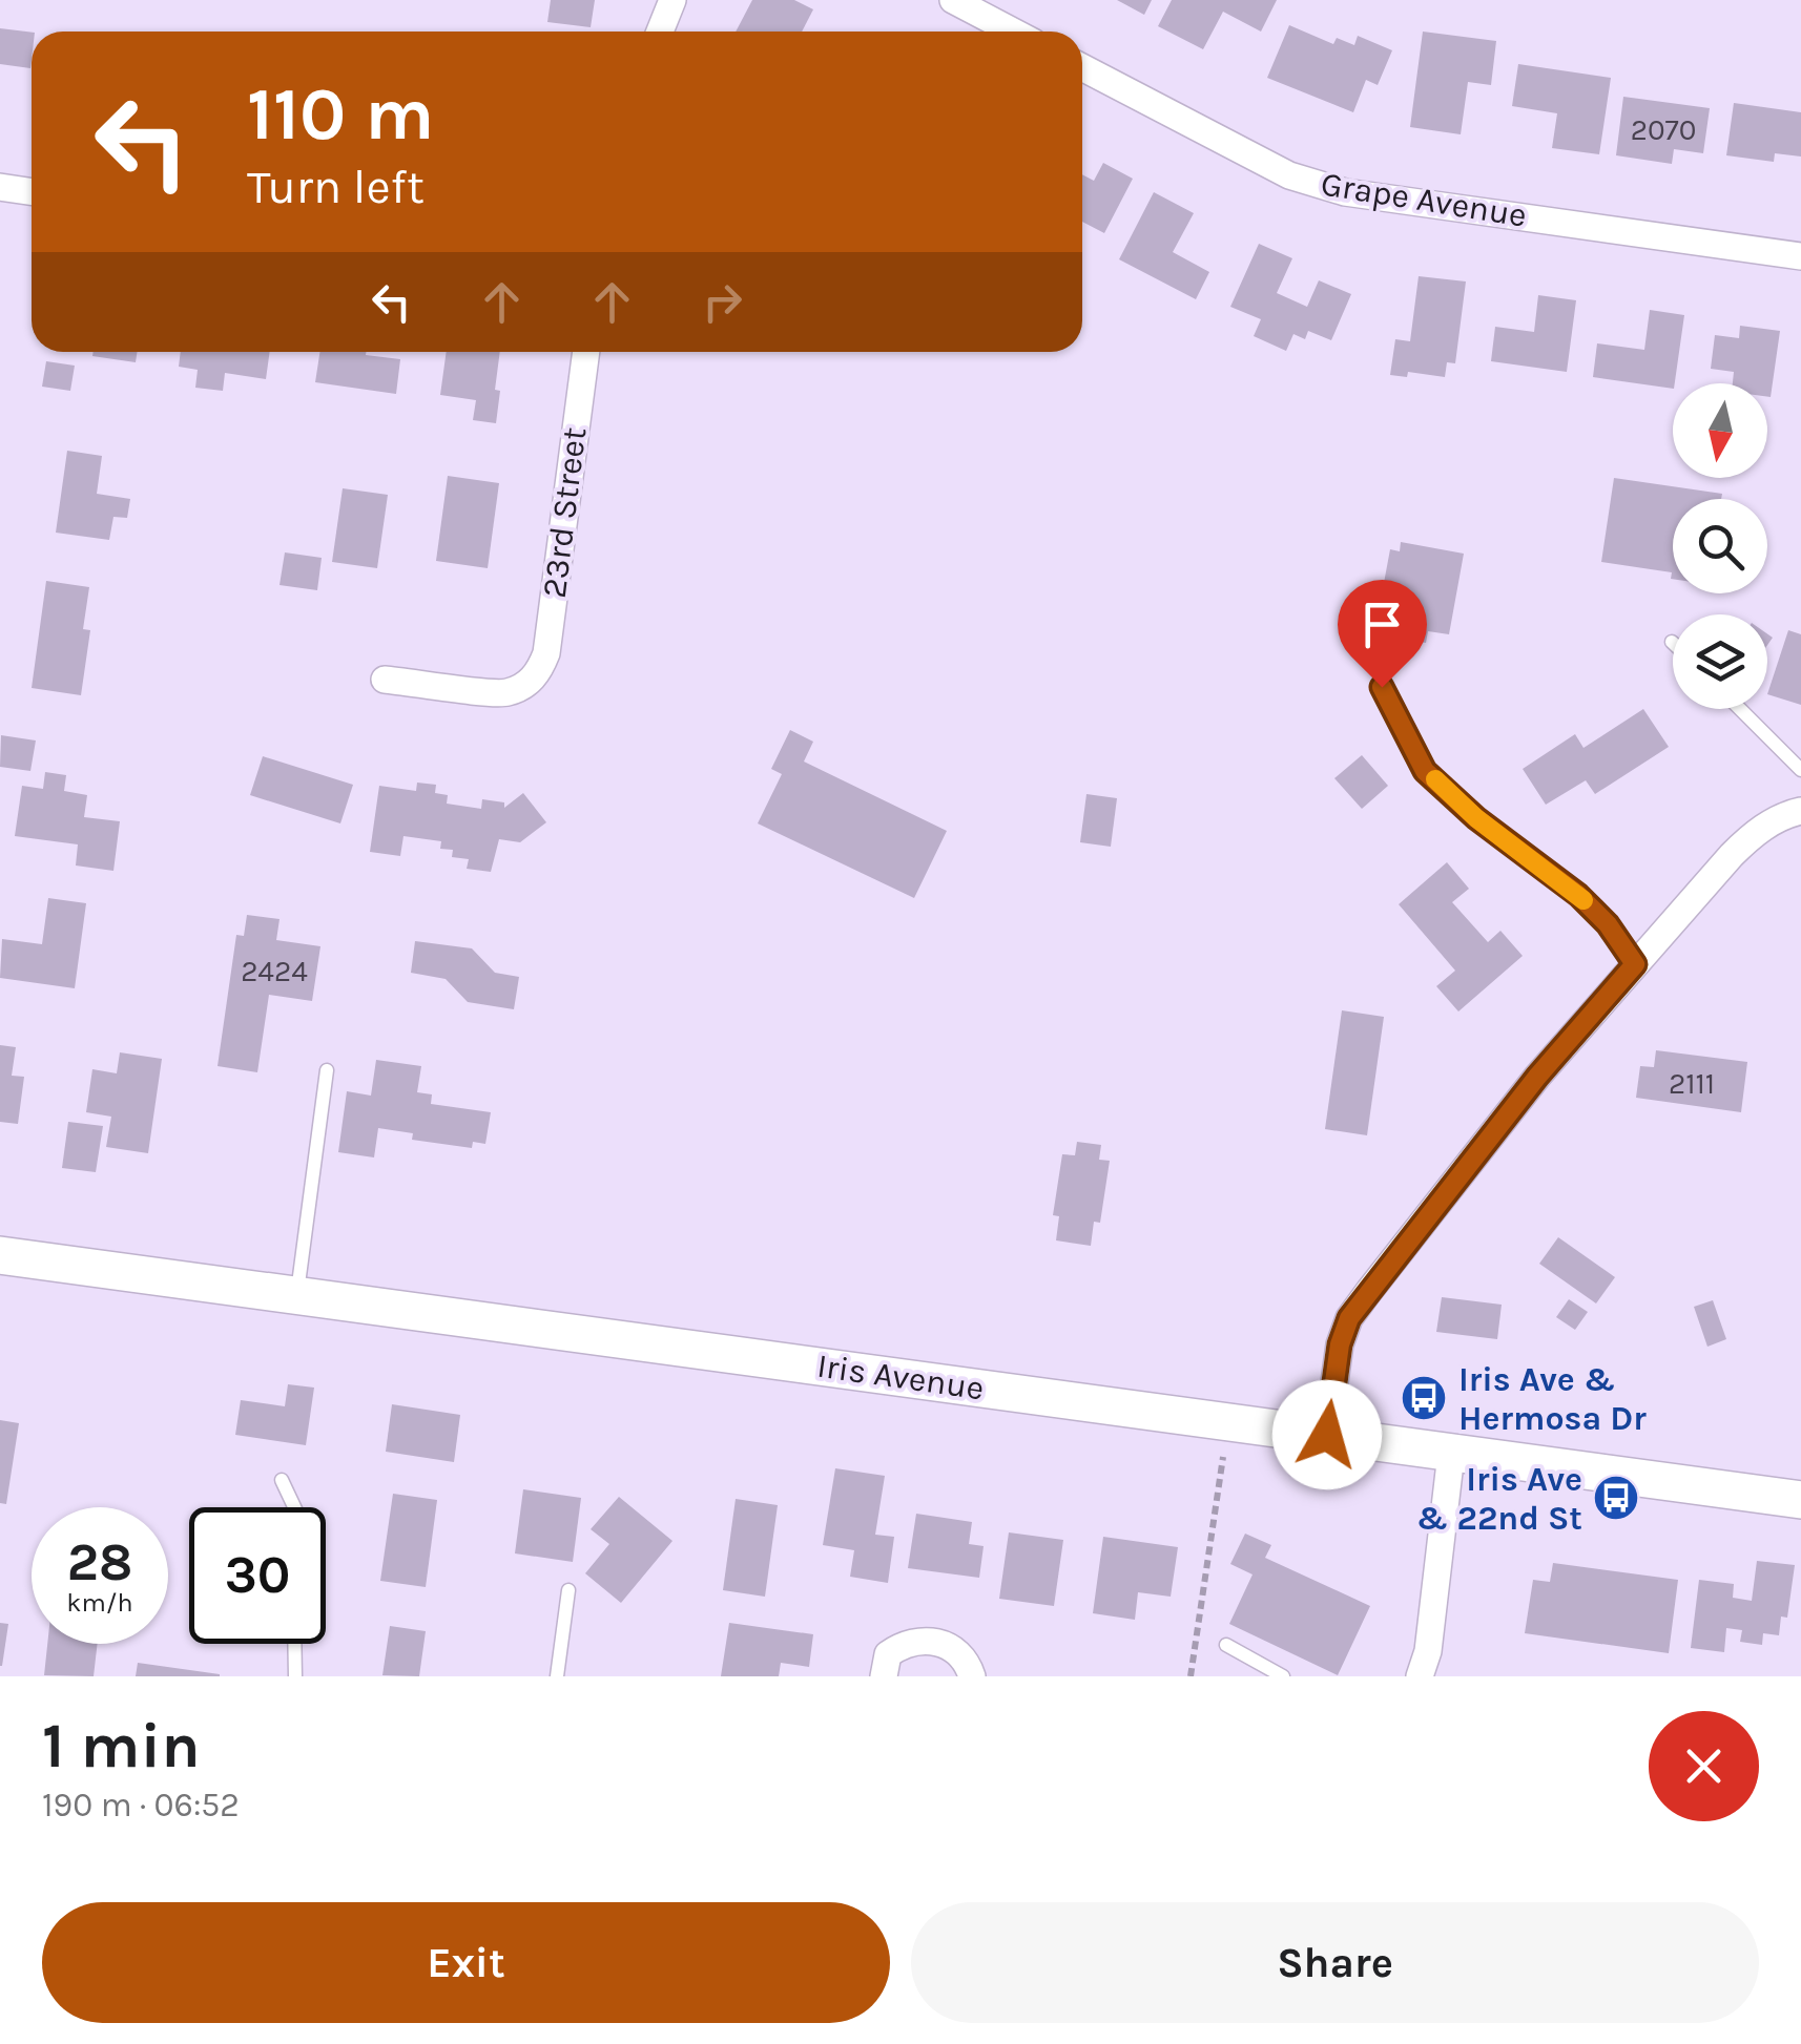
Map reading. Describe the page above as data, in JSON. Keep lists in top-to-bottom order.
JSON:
{
  "streets": {
    "main road": ["Iris Avenue"],
    "street": ["Grape Avenue", "23rd Street"]
  },
  "places": {
    "bus stop": ["Iris Ave & Hermosa Dr", "Iris Ave & 22nd St"]
  },
  "house_numbers": ["2070", "2424", "2111"],
  "north": "bottom",
  "page": {
    "turn": ["110 m", "Turn left"],
    "speed": "28 km/h",
    "limit": "30",
    "heading": ["1 min", "190 m · 06:52"],
    "buttons": ["Exit", "Share"]
  }
}
